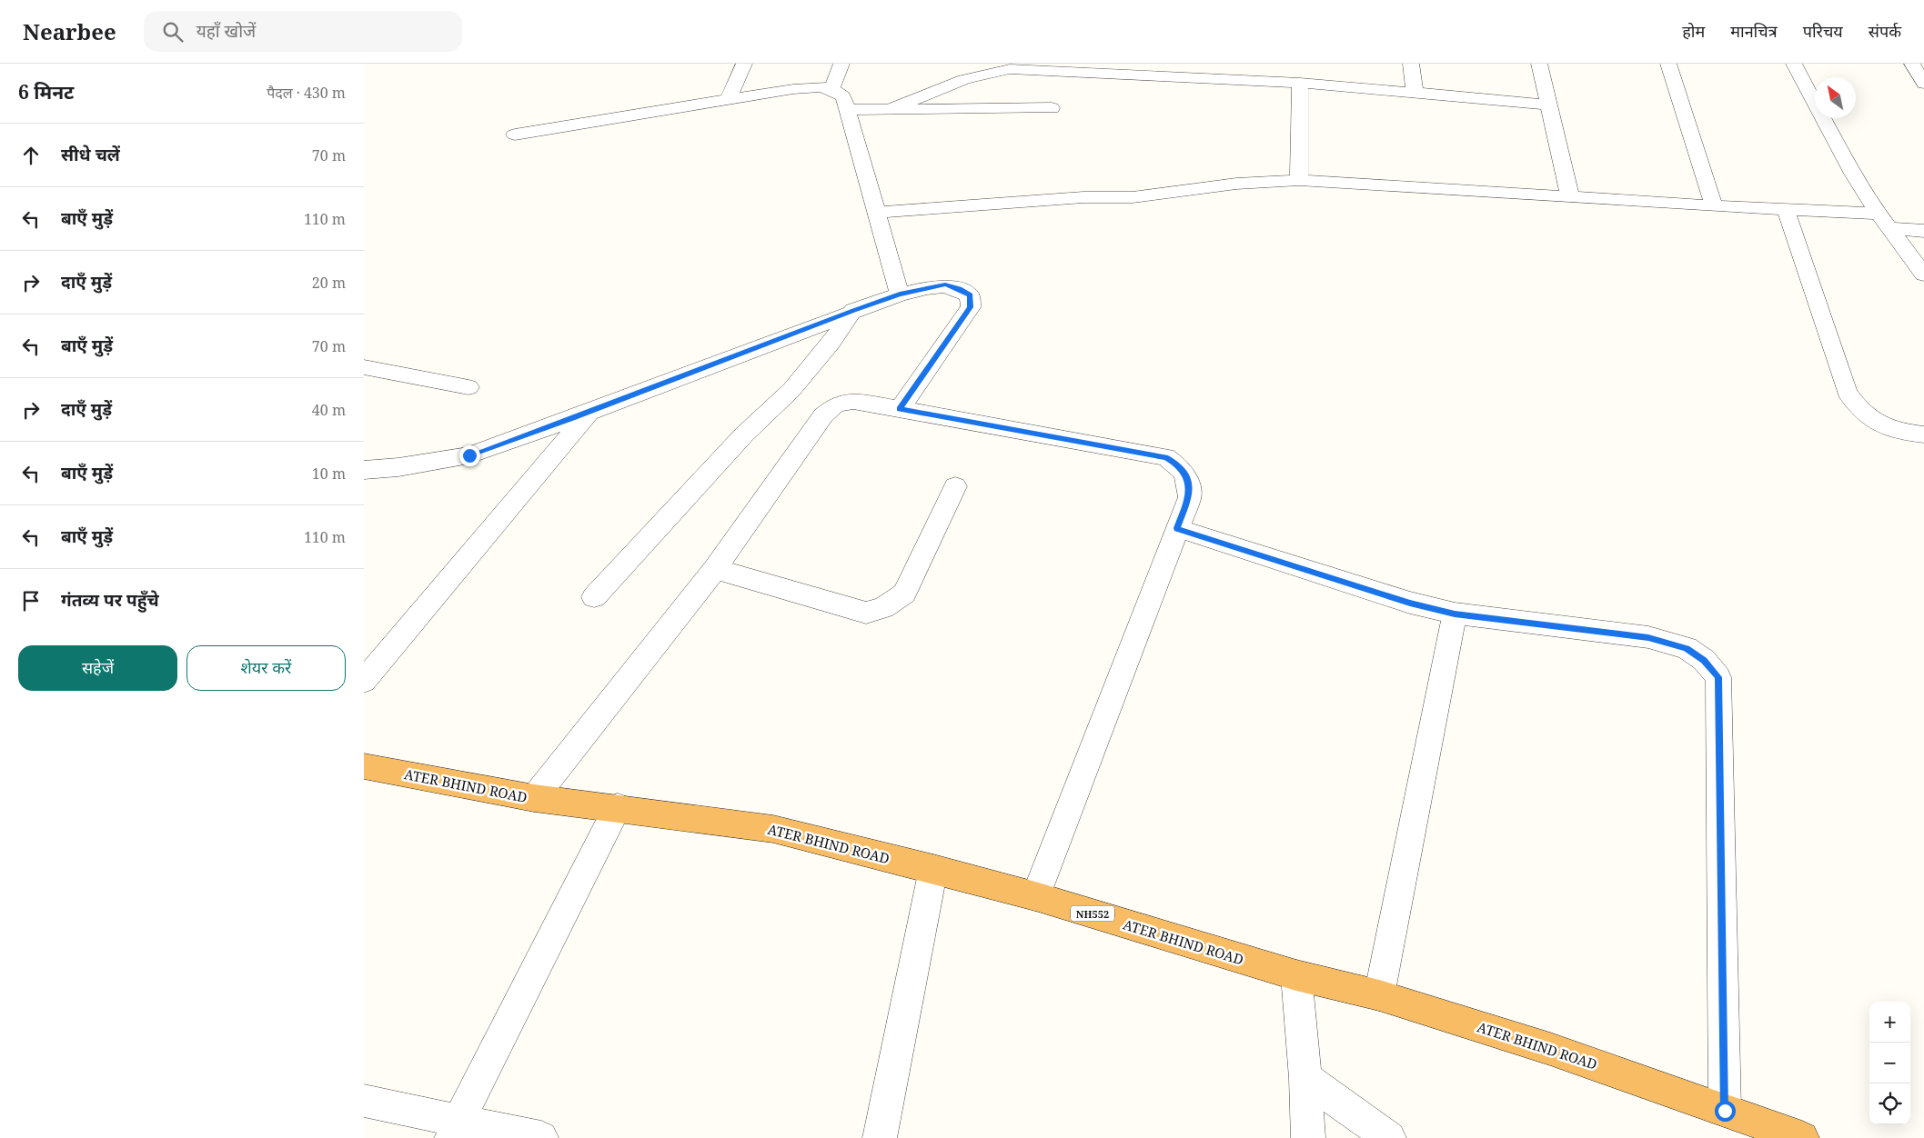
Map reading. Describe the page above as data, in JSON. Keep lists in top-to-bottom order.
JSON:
{
  "streets": {
    "highway": ["ATER BHIND ROAD", "NH552"]
  },
  "north": "top left",
  "page": {
    "header": "Nearbee",
    "search": "यहाँ खोजें",
    "nav": [
      "होम",
      "मानचित्र",
      "परिचय",
      "संपर्क"
    ],
    "heading": ["6 मिनट", "पैदल · 430 m"],
    "list": [
      ["सीधे चलें", "70 m"],
      ["बाएँ मुड़ें", "110 m"],
      ["दाएँ मुड़ें", "20 m"],
      ["बाएँ मुड़ें", "70 m"],
      ["दाएँ मुड़ें", "40 m"],
      ["बाएँ मुड़ें", "10 m"],
      ["बाएँ मुड़ें", "110 m"],
      "गंतव्य पर पहुँचे"
    ],
    "buttons": ["सहेजें", "शेयर करें"],
    "map_buttons": ["+", "−"]
  }
}
